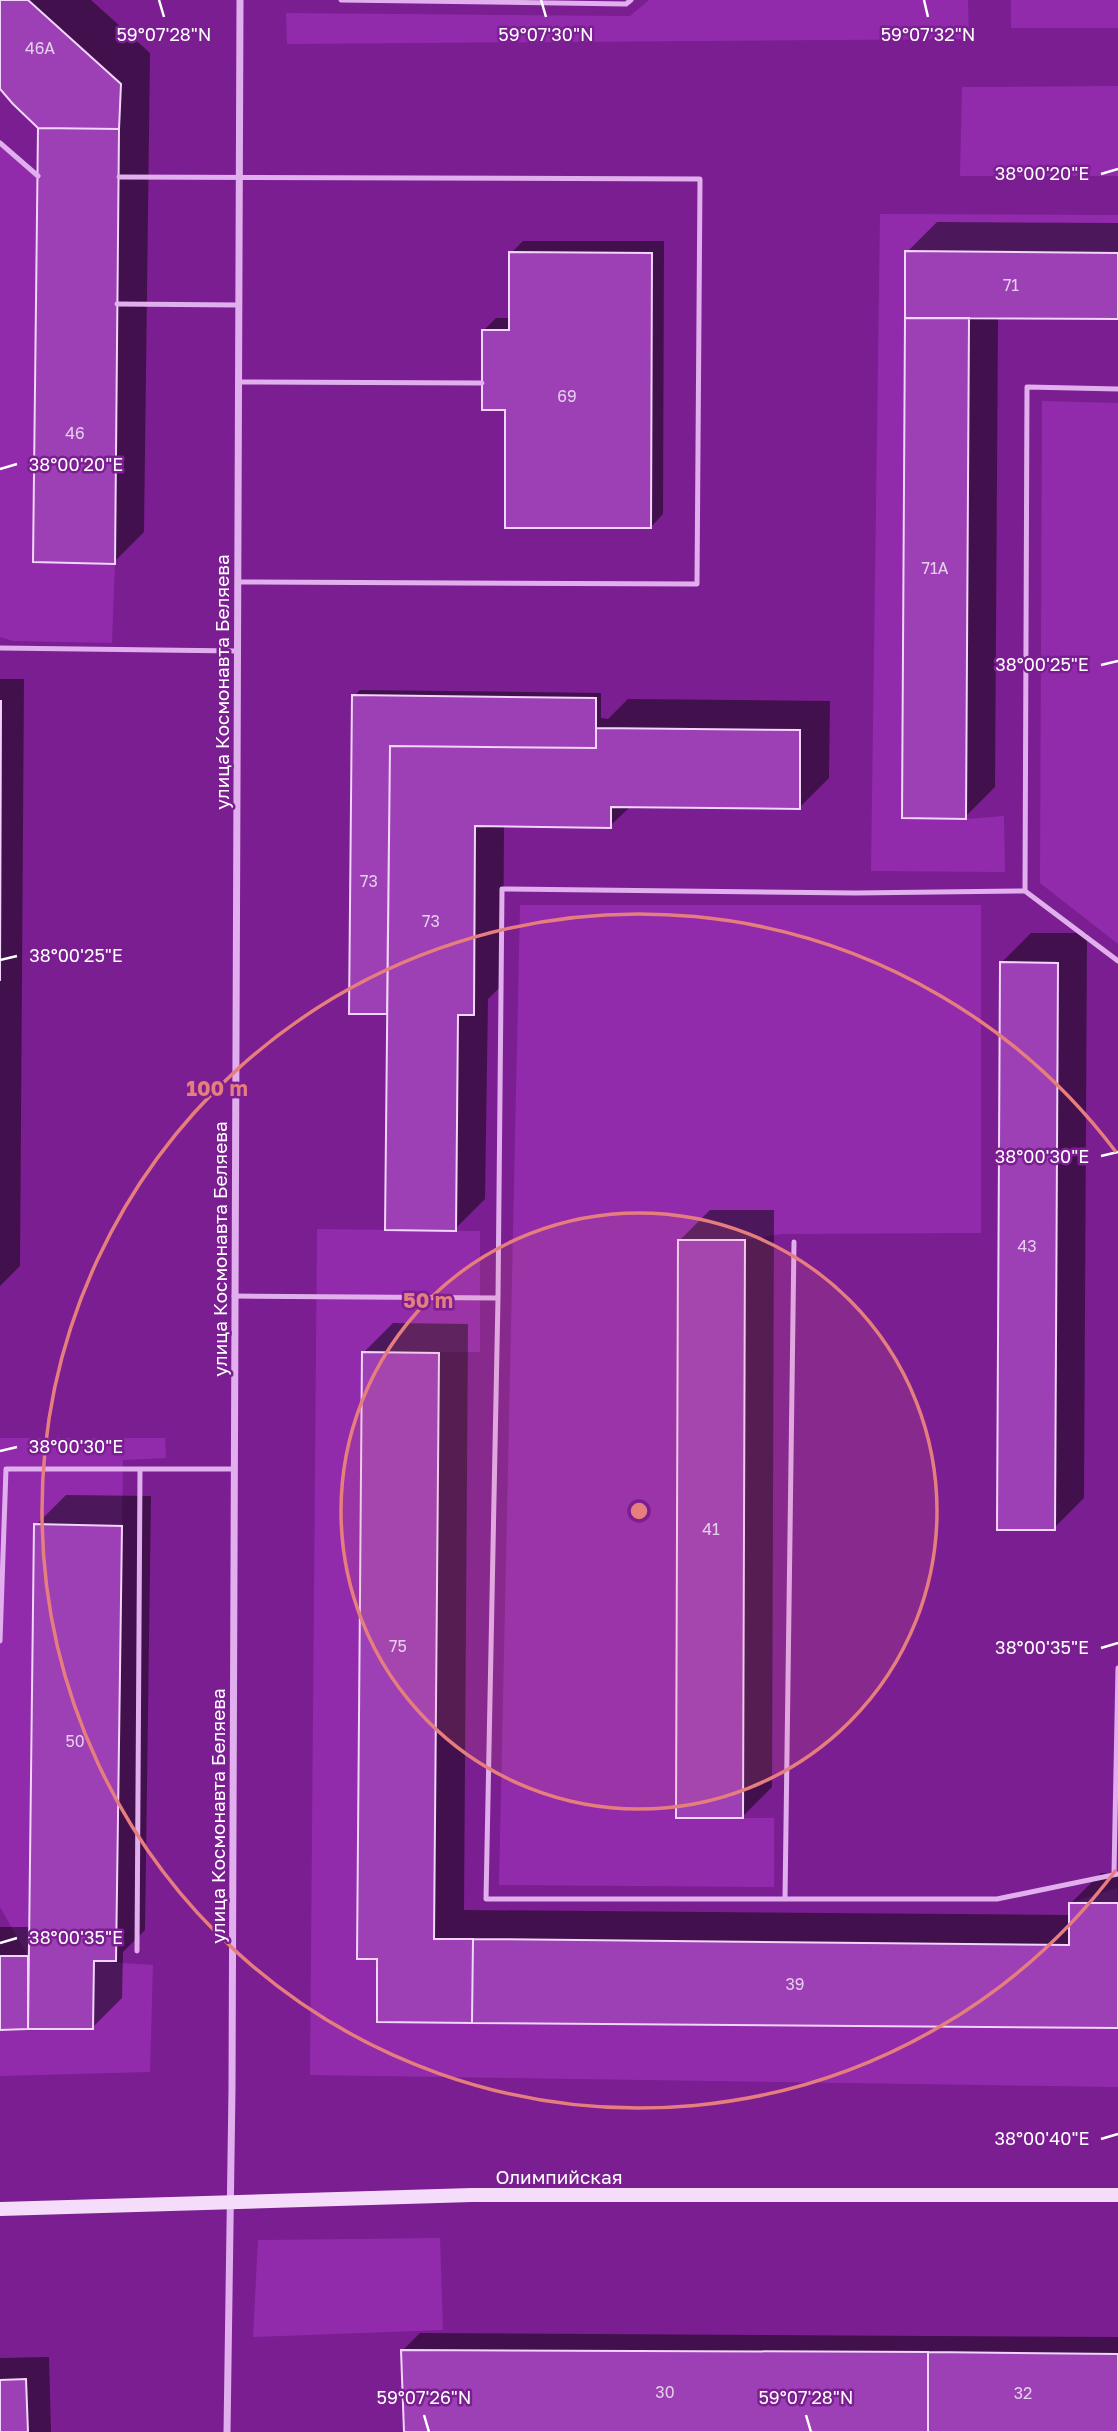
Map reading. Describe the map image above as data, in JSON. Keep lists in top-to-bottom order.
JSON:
{
  "streets": {
    "main road": ["Олимпийская"],
    "street": ["улица Космонавта Беляева"]
  },
  "crossings": [
    ["улица Космонавта Беляева", "Олимпийская"]
  ],
  "house_numbers": [
    "46А",
    "71",
    "69",
    "46",
    "71А",
    "73",
    "73",
    "43",
    "41",
    "75",
    "50",
    "39",
    "30",
    "32"
  ],
  "coordinates": [
    "59°07'28\"N",
    "59°07'30\"N",
    "59°07'32\"N",
    "38°00'20\"E",
    "38°00'25\"E",
    "38°00'30\"E",
    "38°00'35\"E",
    "38°00'40\"E",
    "59°07'26\"N"
  ],
  "rings": ["100 m", "50 m"]
}
